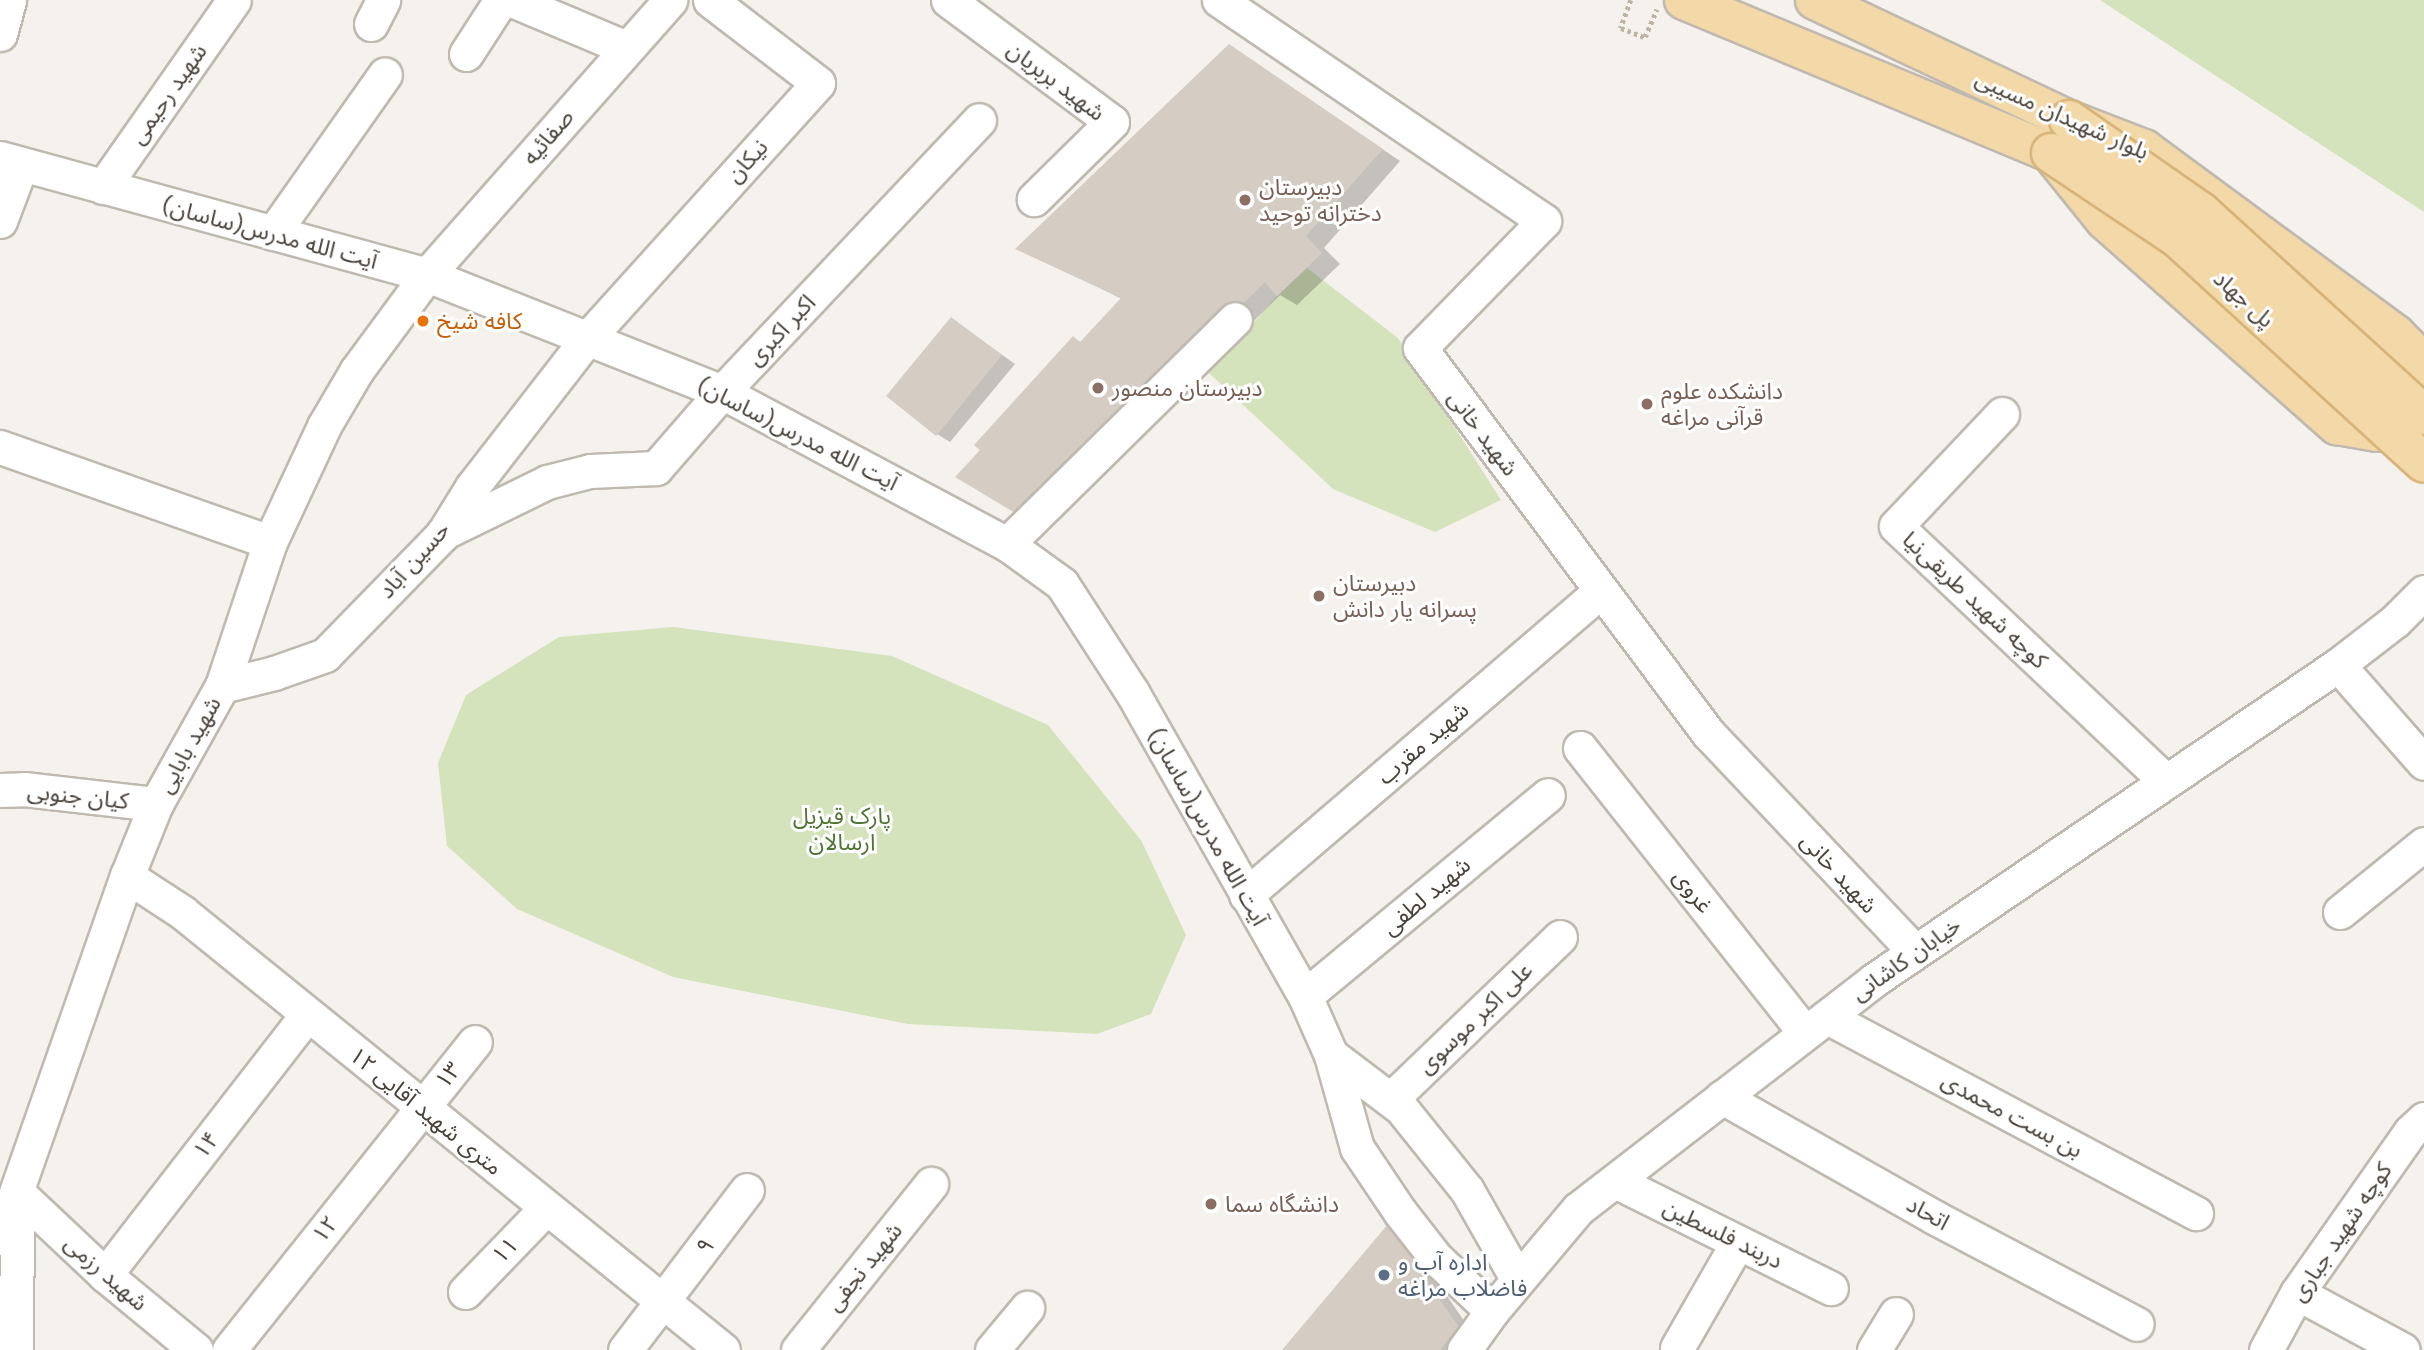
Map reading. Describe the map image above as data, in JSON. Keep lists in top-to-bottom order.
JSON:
{
  "streets": {
    "main road": ["بلوار شهیدان مسیبی", "پل جهاد"],
    "street": [
      "شهید بربریان",
      "شهید رحیمی",
      "صفائیه",
      "نیکان",
      "آیت الله مدرس(ساسان)",
      "اکبر اکبری",
      "شهید خانی",
      "حسین آباد",
      "کوچه شهید طریقی‌نیا",
      "شهید مقرب",
      "شهید بابایی",
      "کیان جنوبی",
      "غروی",
      "شهید لطفی",
      "خیابان کاشانی",
      "علی اکبر موسوی",
      "۱۳",
      "۱۲ متری شهید آقایی",
      "بن بست محمدی",
      "۱۴",
      "اتحاد",
      "۱۲",
      "کوچه شهید جباری",
      "دربند فلسطین",
      "۹",
      "۱۱",
      "شهید نجفی",
      "شهید رزمی"
    ]
  },
  "crossings": [
    ["شهید رحیمی", "آیت الله مدرس(ساسان)"],
    ["بلوار شهیدان مسیبی", "پل جهاد"],
    ["صفائیه", "آیت الله مدرس(ساسان)"],
    ["صفائیه", "شهید بابایی"],
    ["نیکان", "آیت الله مدرس(ساسان)"],
    ["نیکان", "حسین آباد"],
    ["آیت الله مدرس(ساسان)", "اکبر اکبری"],
    ["آیت الله مدرس(ساسان)", "حسین آباد"],
    ["آیت الله مدرس(ساسان)", "شهید مقرب"],
    ["آیت الله مدرس(ساسان)", "شهید بابایی"],
    ["آیت الله مدرس(ساسان)", "شهید لطفی"],
    ["آیت الله مدرس(ساسان)", "خیابان کاشانی"],
    ["آیت الله مدرس(ساسان)", "علی اکبر موسوی"],
    ["اکبر اکبری", "حسین آباد"],
    ["شهید خانی", "شهید مقرب"],
    ["شهید خانی", "خیابان کاشانی"],
    ["حسین آباد", "شهید بابایی"],
    ["کوچه شهید طریقی‌نیا", "خیابان کاشانی"],
    ["شهید بابایی", "کیان جنوبی"],
    ["شهید بابایی", "۱۲ متری شهید آقایی"],
    ["شهید بابایی", "شهید رزمی"],
    ["غروی", "خیابان کاشانی"],
    ["غروی", "بن بست محمدی"],
    ["خیابان کاشانی", "بن بست محمدی"],
    ["خیابان کاشانی", "اتحاد"],
    ["خیابان کاشانی", "دربند فلسطین"],
    ["۱۳", "۱۲ متری شهید آقایی"],
    ["۱۳", "۱۲"],
    ["۱۲ متری شهید آقایی", "۱۴"],
    ["۱۲ متری شهید آقایی", "۱۲"],
    ["۱۲ متری شهید آقایی", "۹"],
    ["۱۲ متری شهید آقایی", "۱۱"],
    ["۱۴", "شهید رزمی"]
  ],
  "parks": ["پارک قیزیل ارسالان"],
  "places": [
    "دبیرستان دخترانه توحید",
    "کافه شیخ",
    "دبیرستان منصور",
    "دانشکده علوم قرآنی مراغه",
    "دبیرستان پسرانه یار دانش",
    "دانشگاه سما",
    "اداره آب و فاضلاب مراغه"
  ]
}
